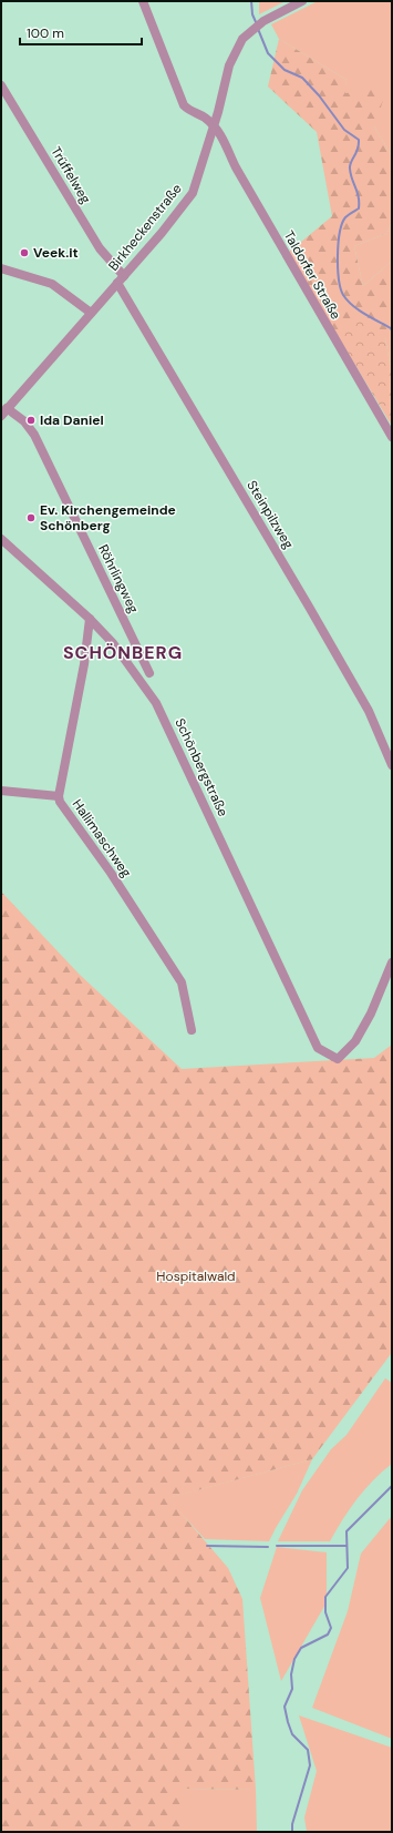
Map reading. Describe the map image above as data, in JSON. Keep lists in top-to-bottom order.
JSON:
{
  "streets": {
    "street": [
      "Trüffelweg",
      "Birkheckenstraße",
      "Taldorfer Straße",
      "Steinpilzweg",
      "Röhrlingweg",
      "Schönbergstraße",
      "Hallimaschweg"
    ]
  },
  "crossings": [
    ["Trüffelweg", "Birkheckenstraße"],
    ["Birkheckenstraße", "Taldorfer Straße"],
    ["Birkheckenstraße", "Steinpilzweg"],
    ["Birkheckenstraße", "Röhrlingweg"],
    ["Schönbergstraße", "Hallimaschweg"]
  ],
  "districts": ["SCHÖNBERG"],
  "parks": ["Hospitalwald"],
  "places": ["Veek.it", "Ida Daniel", "Ev. Kirchengemeinde Schönberg"],
  "scale_bar": "100 m"
}
